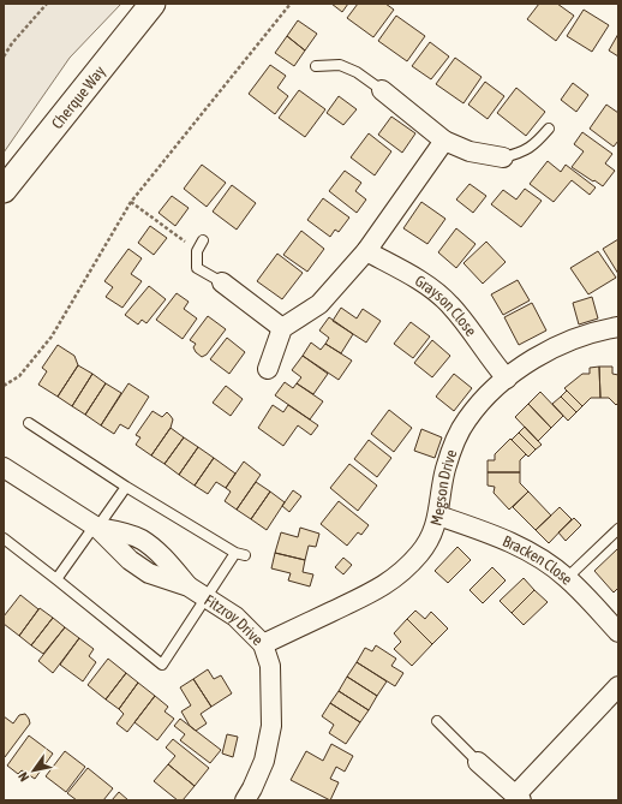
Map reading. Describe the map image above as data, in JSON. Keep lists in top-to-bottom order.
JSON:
{
  "streets": {
    "street": [
      "Cherque Way",
      "Grayson Close",
      "Megson Drive",
      "Bracken Close",
      "Fitzroy Drive"
    ]
  },
  "crossings": [
    ["Grayson Close", "Megson Drive"],
    ["Megson Drive", "Bracken Close"],
    ["Megson Drive", "Fitzroy Drive"]
  ],
  "north": "bottom left"
}
